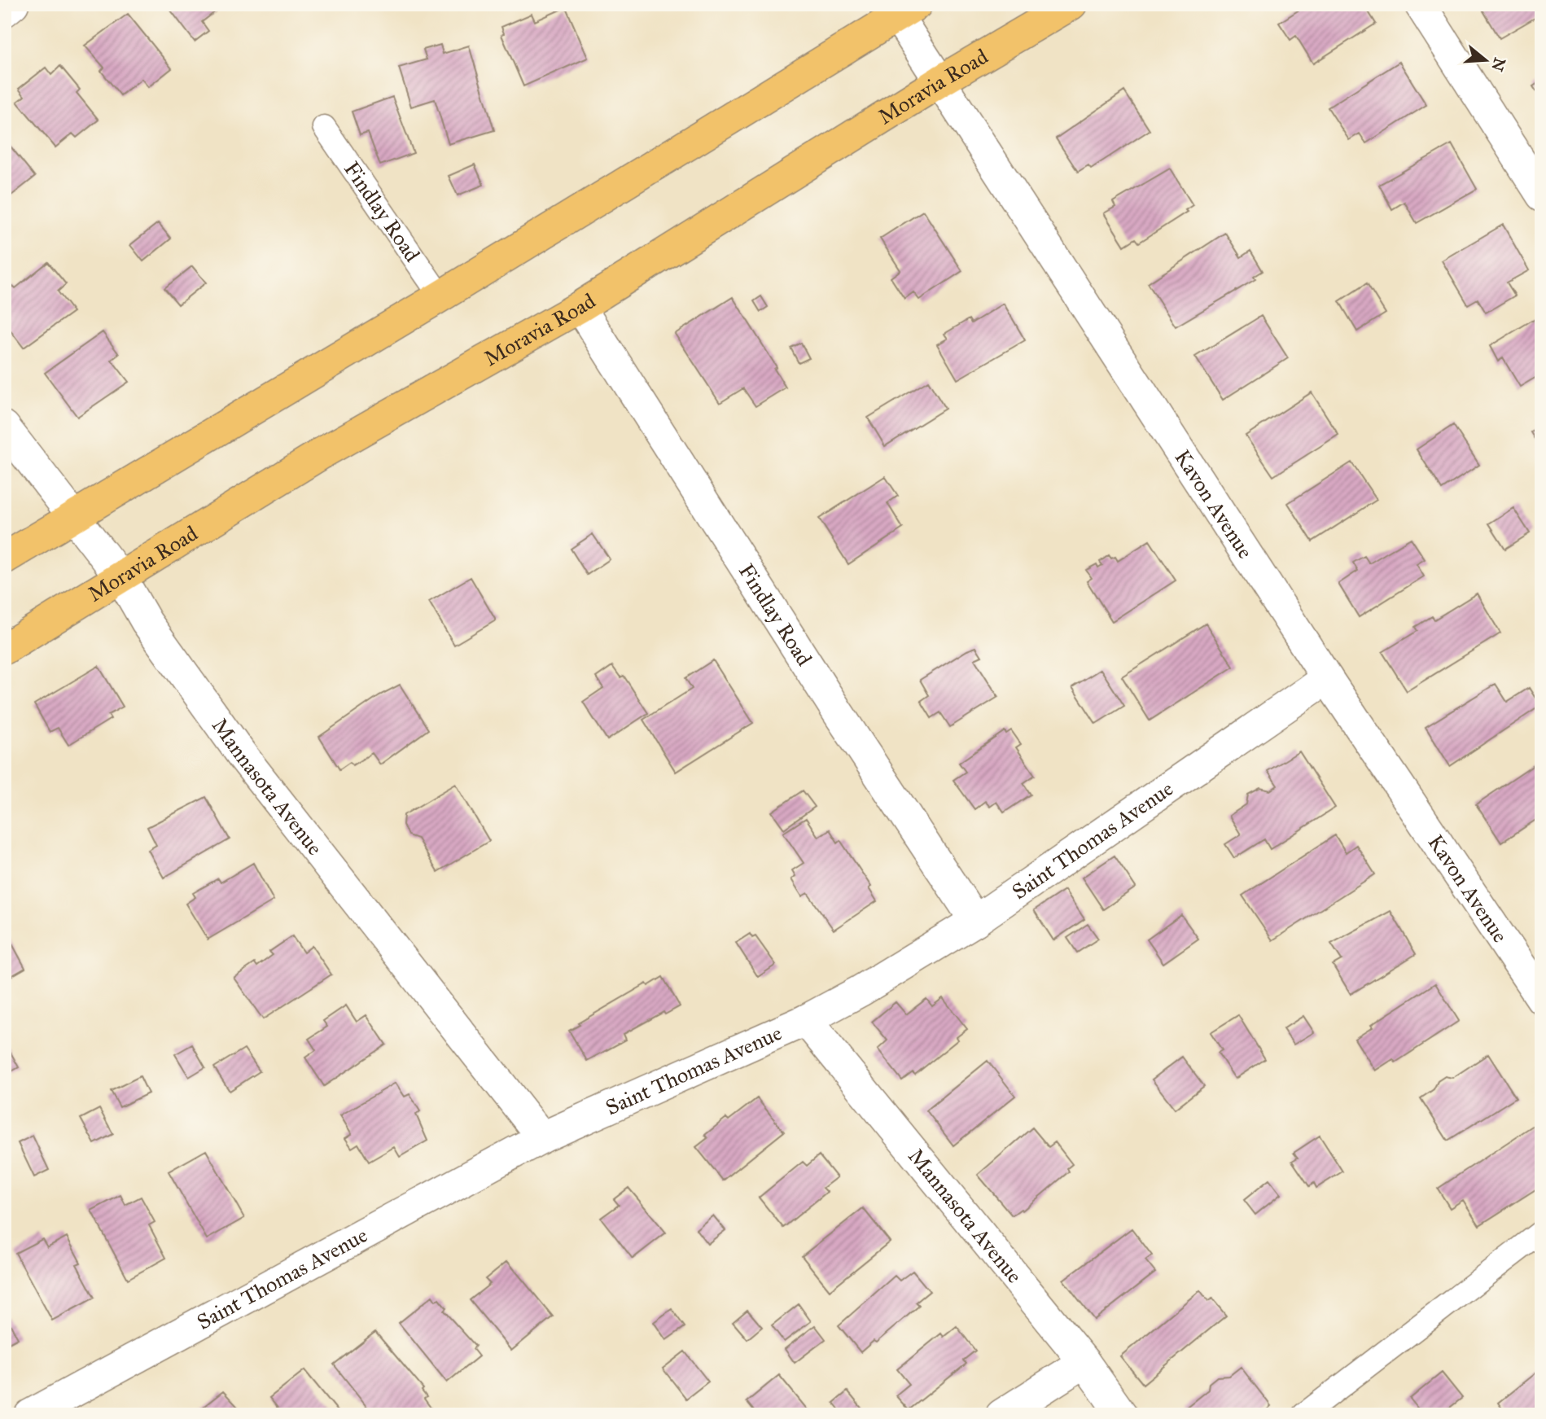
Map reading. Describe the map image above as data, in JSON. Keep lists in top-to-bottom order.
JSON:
{
  "streets": {
    "main road": ["Moravia Road"],
    "street": [
      "Findlay Road",
      "Kavon Avenue",
      "Mannasota Avenue",
      "Saint Thomas Avenue"
    ]
  },
  "crossings": [
    ["Moravia Road", "Findlay Road"],
    ["Moravia Road", "Kavon Avenue"],
    ["Moravia Road", "Mannasota Avenue"],
    ["Findlay Road", "Saint Thomas Avenue"],
    ["Kavon Avenue", "Saint Thomas Avenue"],
    ["Mannasota Avenue", "Saint Thomas Avenue"]
  ],
  "north": "right"
}
